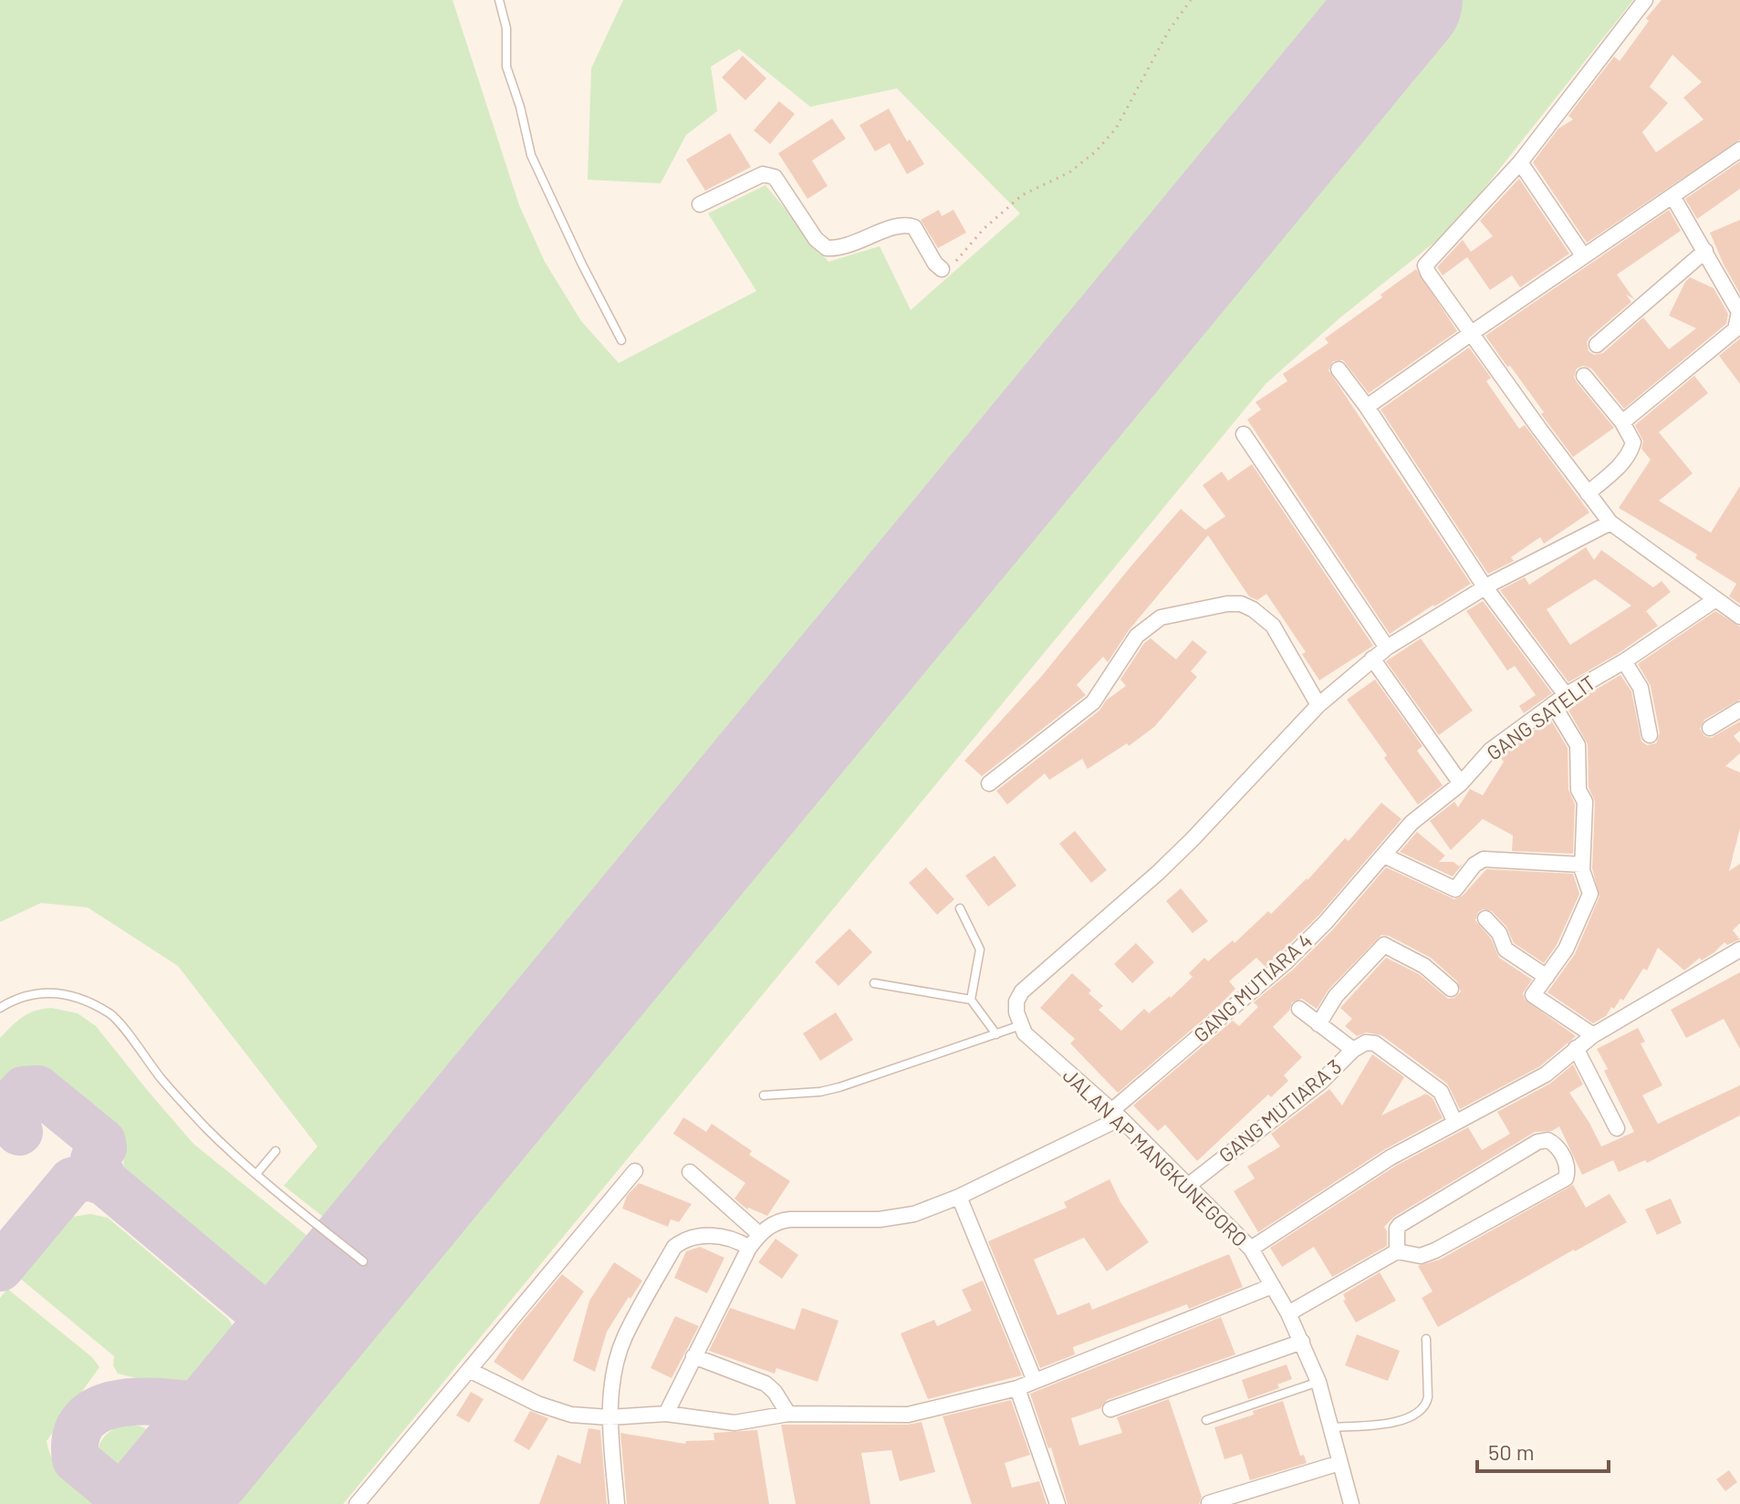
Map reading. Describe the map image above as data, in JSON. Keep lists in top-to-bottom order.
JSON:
{
  "streets": {
    "street": [
      "GANG SATELIT",
      "GANG MUTIARA 4",
      "GANG MUTIARA 3",
      "JALAN AP MANGKUNEGORO"
    ]
  },
  "crossings": [
    ["GANG SATELIT", "GANG MUTIARA 4"],
    ["GANG MUTIARA 4", "JALAN AP MANGKUNEGORO"],
    ["GANG MUTIARA 3", "JALAN AP MANGKUNEGORO"]
  ],
  "scale_bar": "50 m"
}
